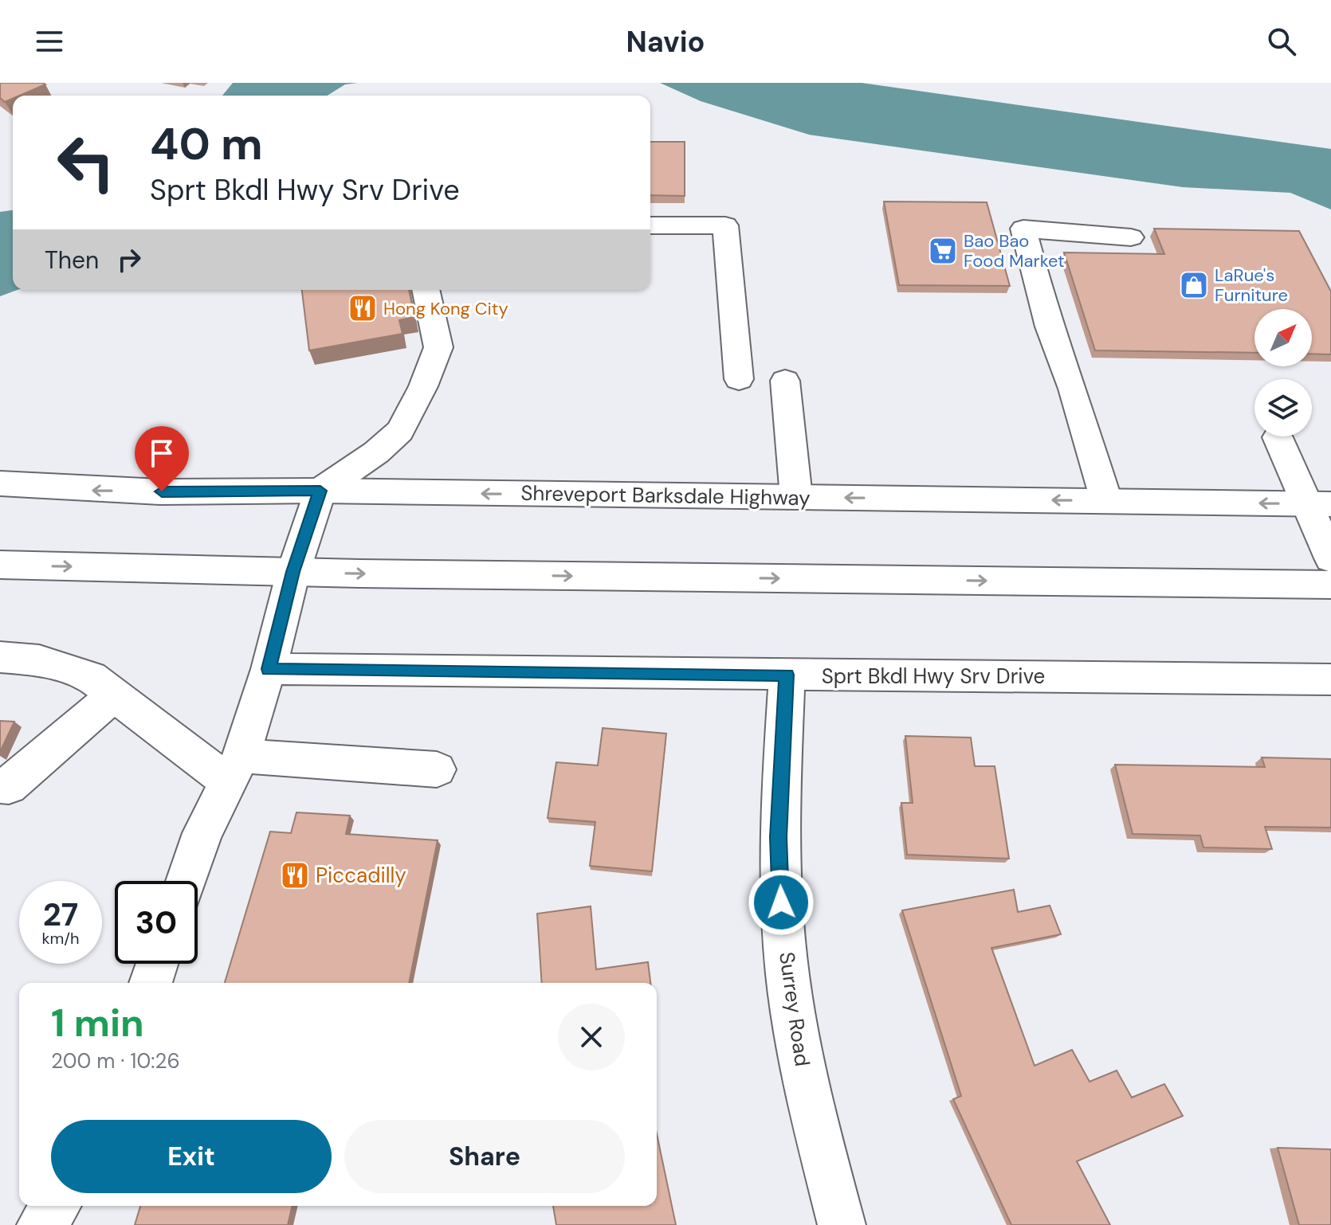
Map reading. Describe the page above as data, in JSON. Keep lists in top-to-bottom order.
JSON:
{
  "streets": {
    "main road": ["Shreveport Barksdale Highway", "Sprt Bkdl Hwy Srv Drive", "Surrey Road"]
  },
  "crossings": [
    ["Sprt Bkdl Hwy Srv Drive", "Surrey Road"]
  ],
  "places": {
    "supermarket": ["Bao Bao Food Market"],
    "shop": ["LaRue's Furniture"],
    "restaurant": ["Hong Kong City", "Piccadilly"]
  },
  "north": "top right",
  "page": {
    "header": "Navio",
    "turn": ["40 m", "Sprt Bkdl Hwy Srv Drive"],
    "then": "Then",
    "speed": "27 km/h",
    "limit": "30",
    "heading": ["1 min", "200 m · 10:26"],
    "buttons": ["Exit", "Share"]
  }
}
